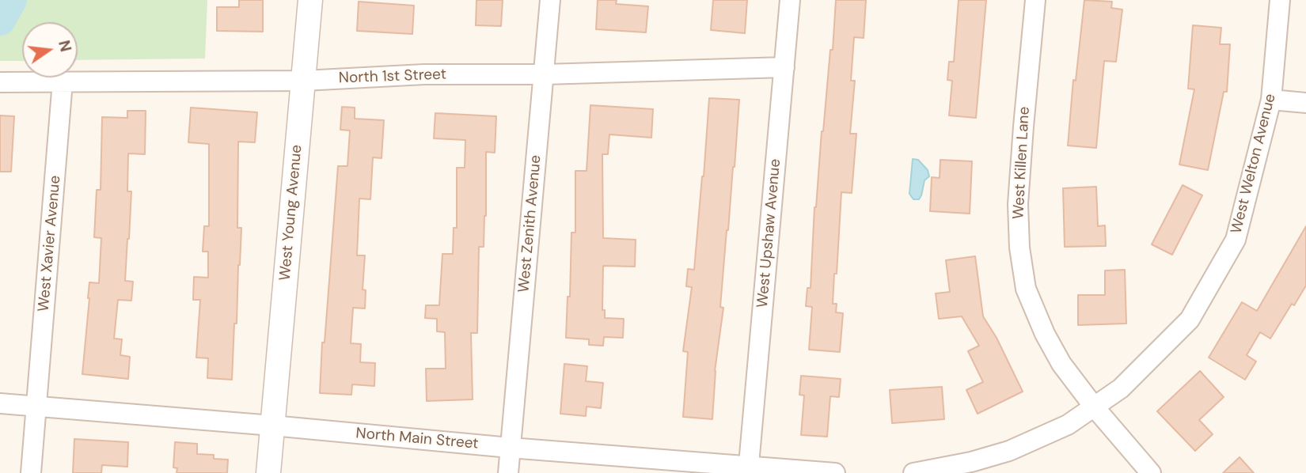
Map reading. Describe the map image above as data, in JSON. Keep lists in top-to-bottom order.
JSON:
{
  "streets": {
    "street": [
      "North 1st Street",
      "West Killen Lane",
      "West Welton Avenue",
      "West Young Avenue",
      "West Zenith Avenue",
      "West Upshaw Avenue",
      "West Xavier Avenue",
      "North Main Street"
    ]
  },
  "crossings": [
    ["North 1st Street", "West Young Avenue"],
    ["North 1st Street", "West Zenith Avenue"],
    ["North 1st Street", "West Upshaw Avenue"],
    ["North 1st Street", "West Xavier Avenue"],
    ["West Killen Lane", "West Welton Avenue"],
    ["West Young Avenue", "North Main Street"],
    ["West Zenith Avenue", "North Main Street"],
    ["West Upshaw Avenue", "North Main Street"],
    ["West Xavier Avenue", "North Main Street"]
  ],
  "north": "right"
}
